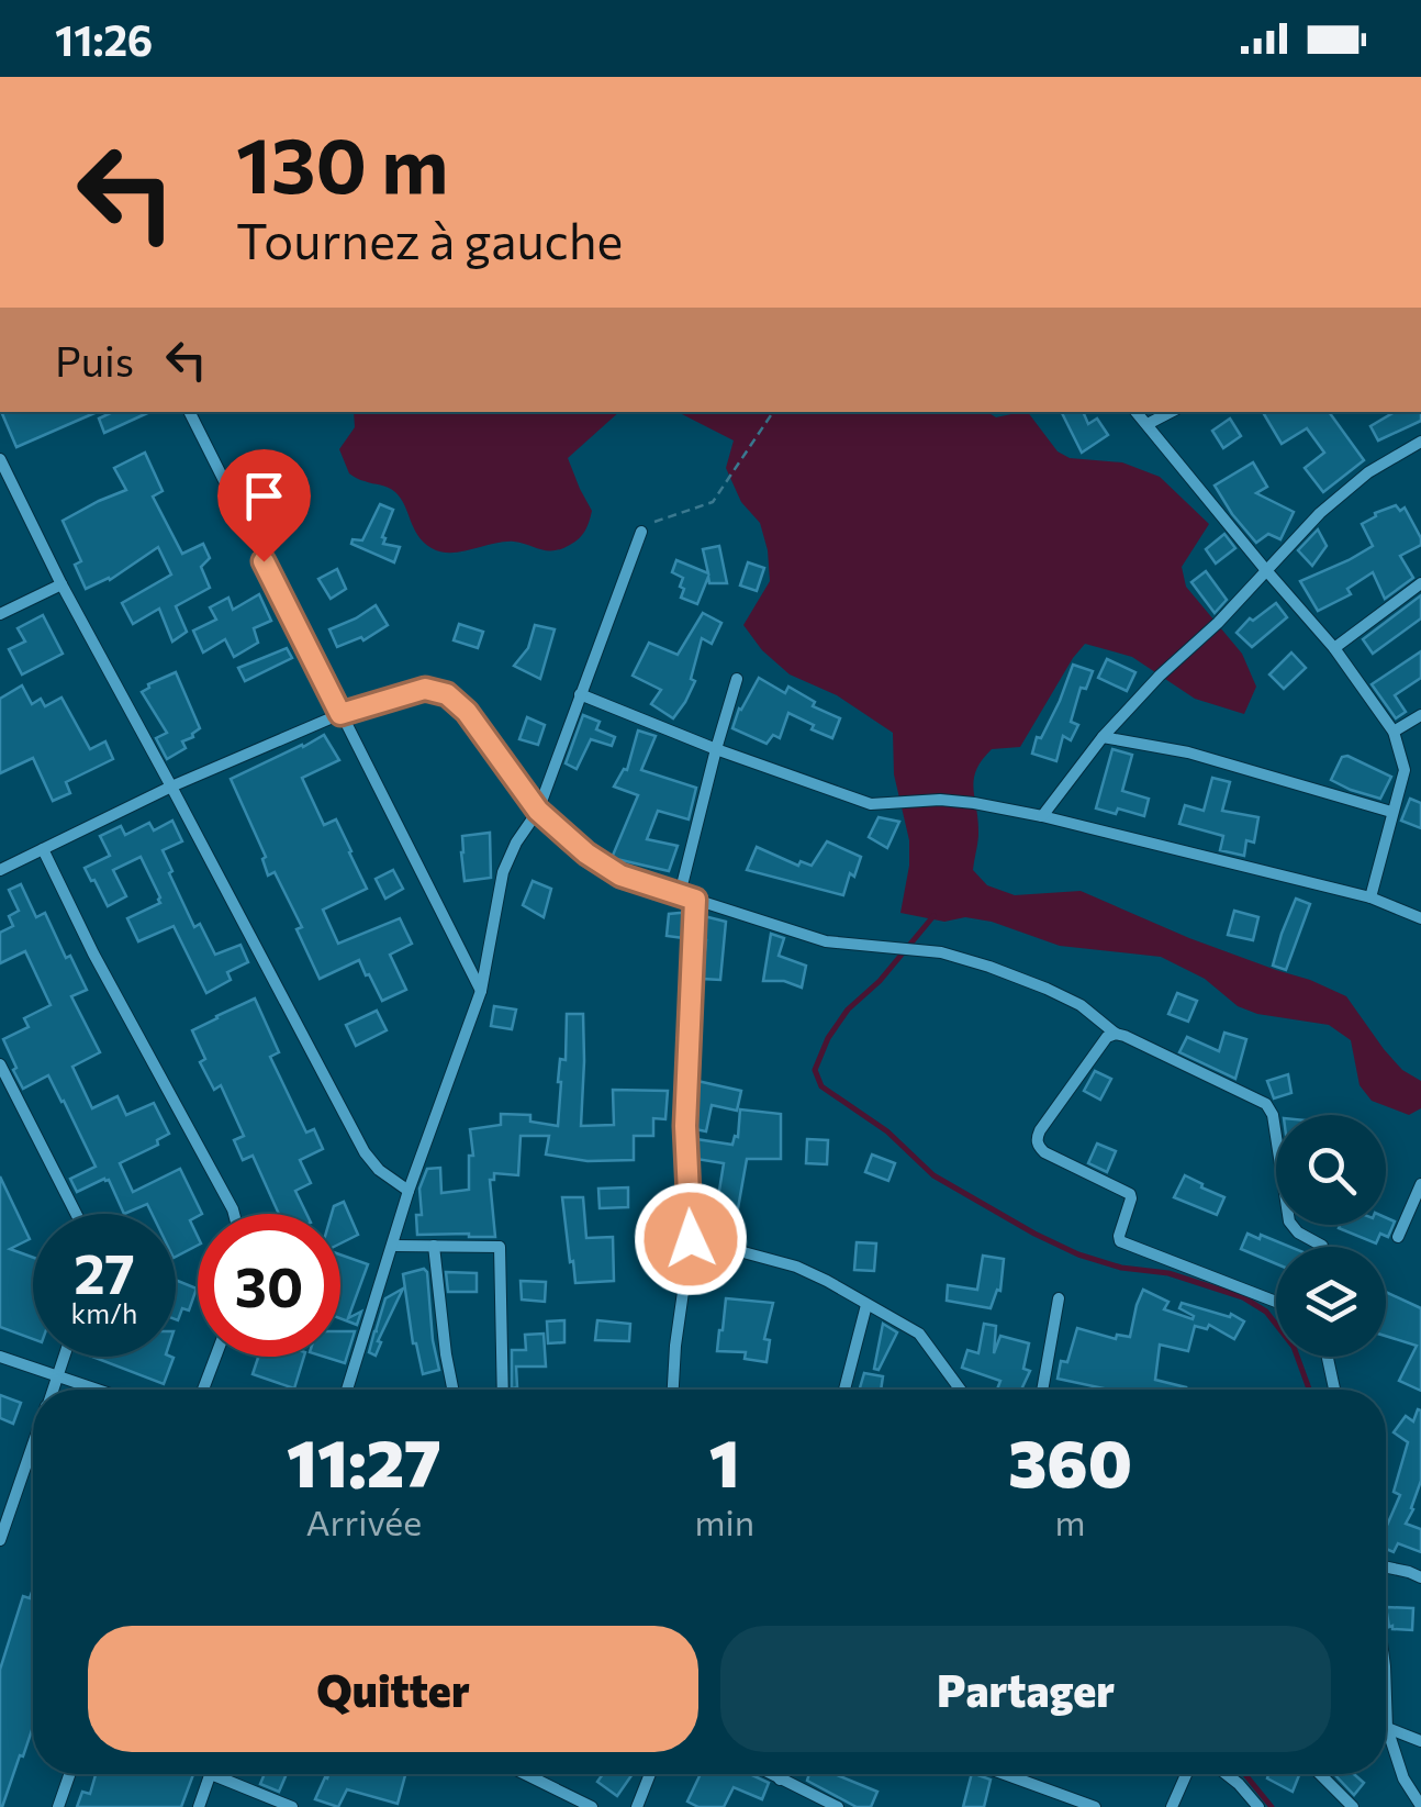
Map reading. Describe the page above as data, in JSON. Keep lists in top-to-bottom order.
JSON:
{
  "page": {
    "status": "11:26",
    "turn": ["130 m", "Tournez à gauche"],
    "then": "Puis",
    "speed": "27 km/h",
    "limit": "30",
    "eta": [
      "11:27",
      "Arrivée",
      "1",
      "min",
      "360",
      "m"
    ],
    "buttons": ["Quitter", "Partager"]
  }
}
